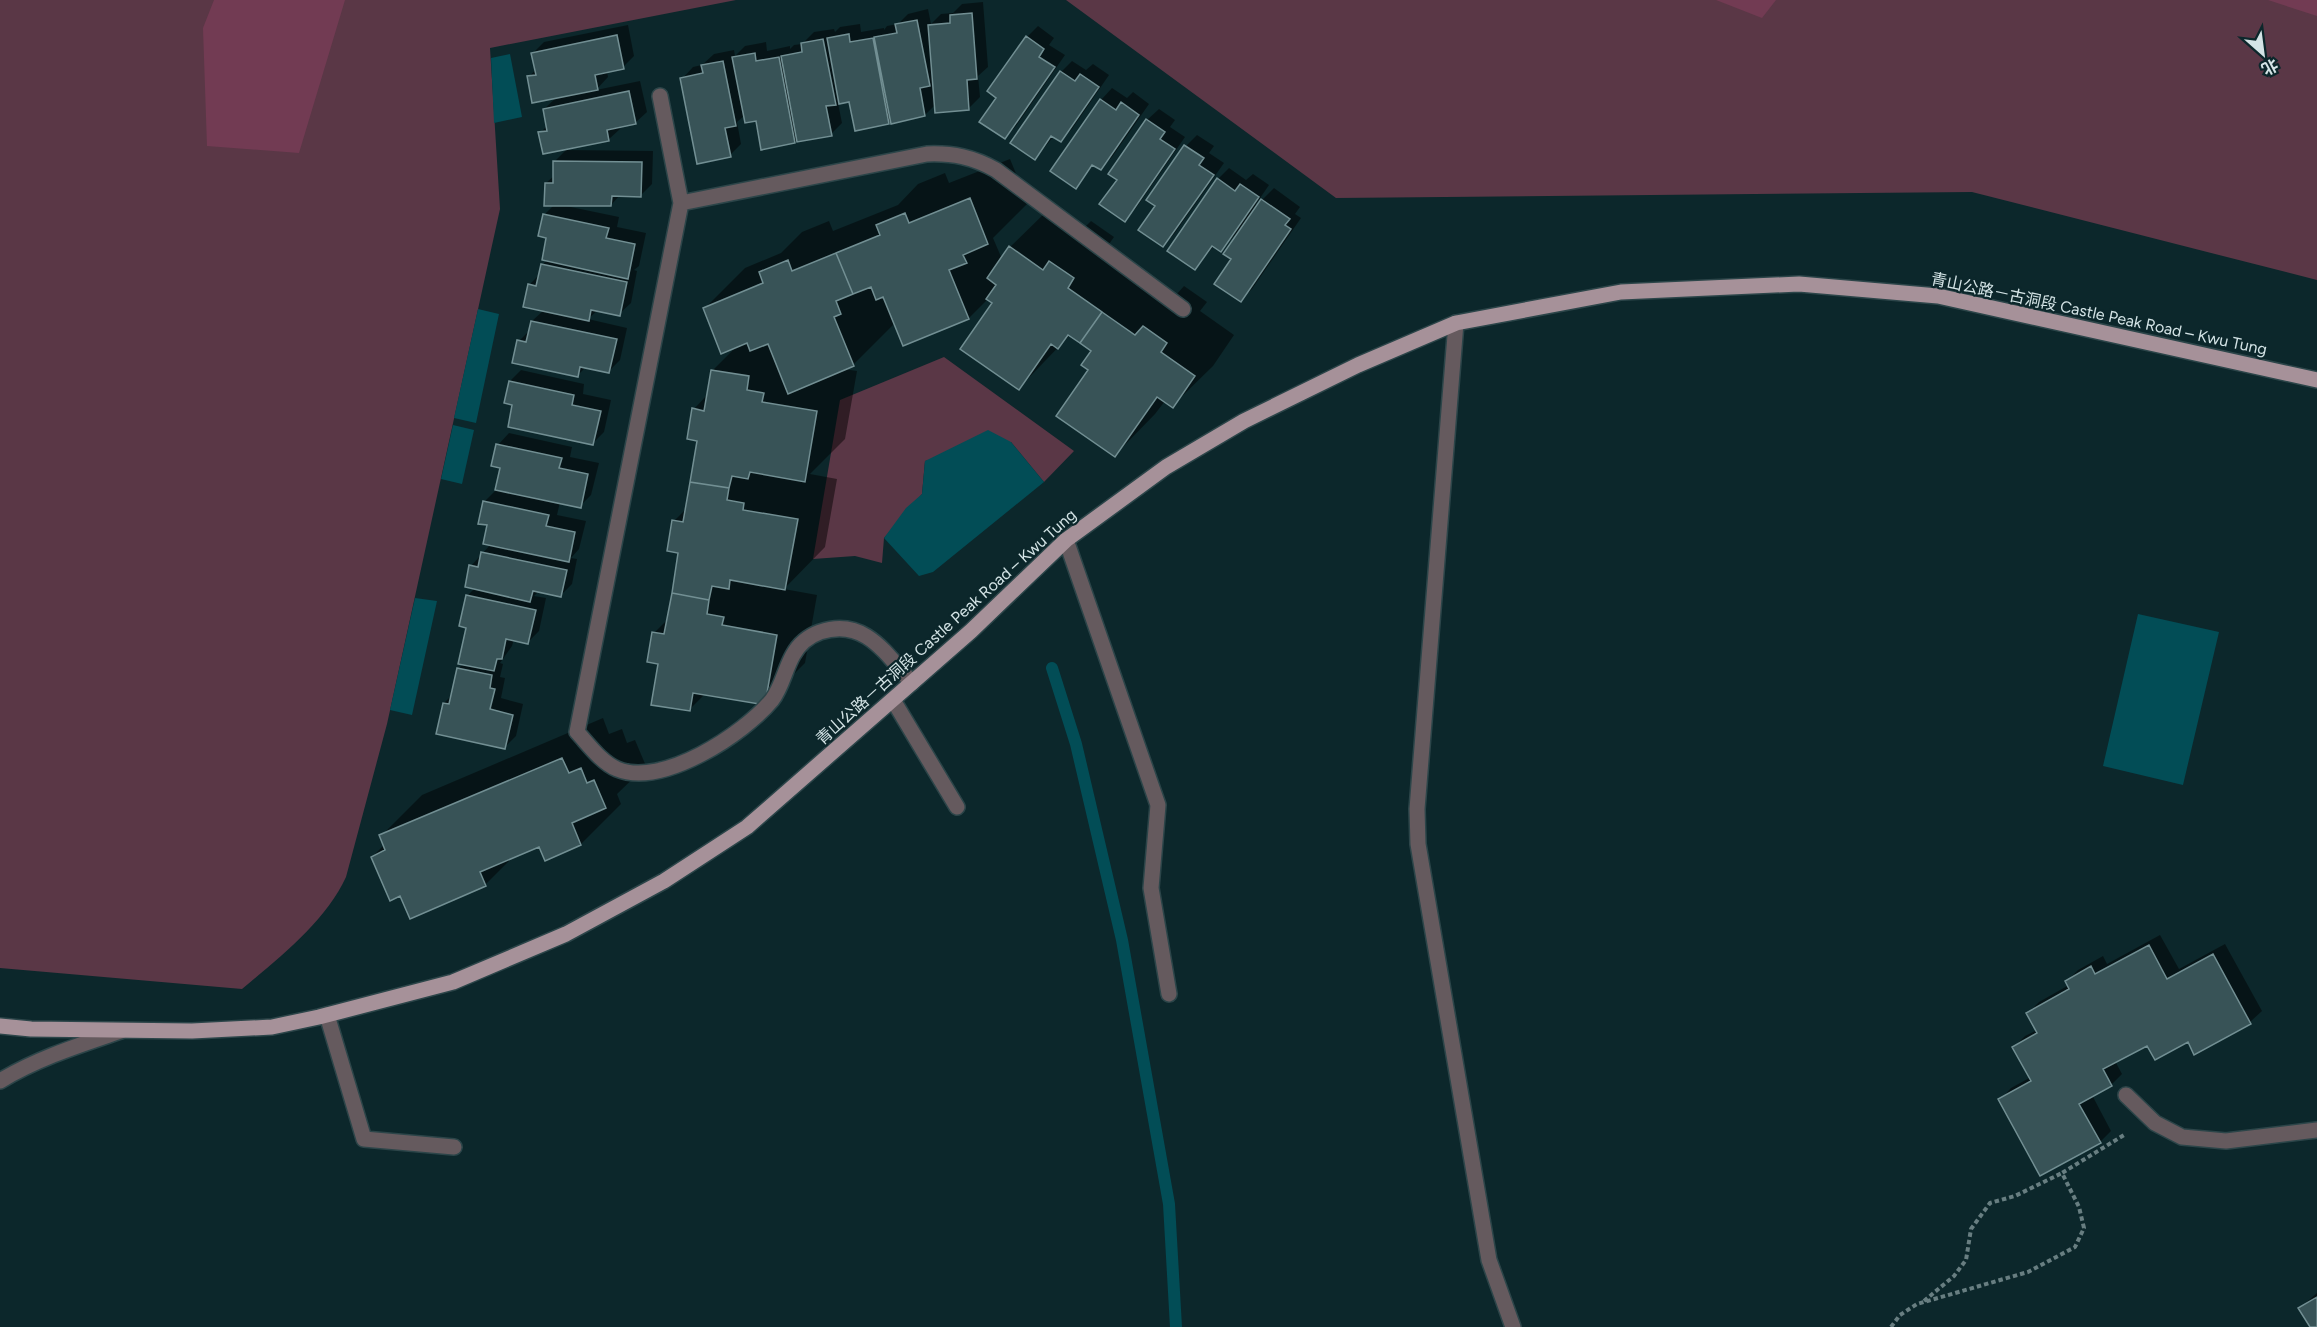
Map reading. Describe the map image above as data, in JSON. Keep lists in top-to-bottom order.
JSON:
{
  "streets": {
    "main road": ["青山公路－古洞段 Castle Peak Road – Kwu Tung"]
  },
  "north": "bottom right"
}
